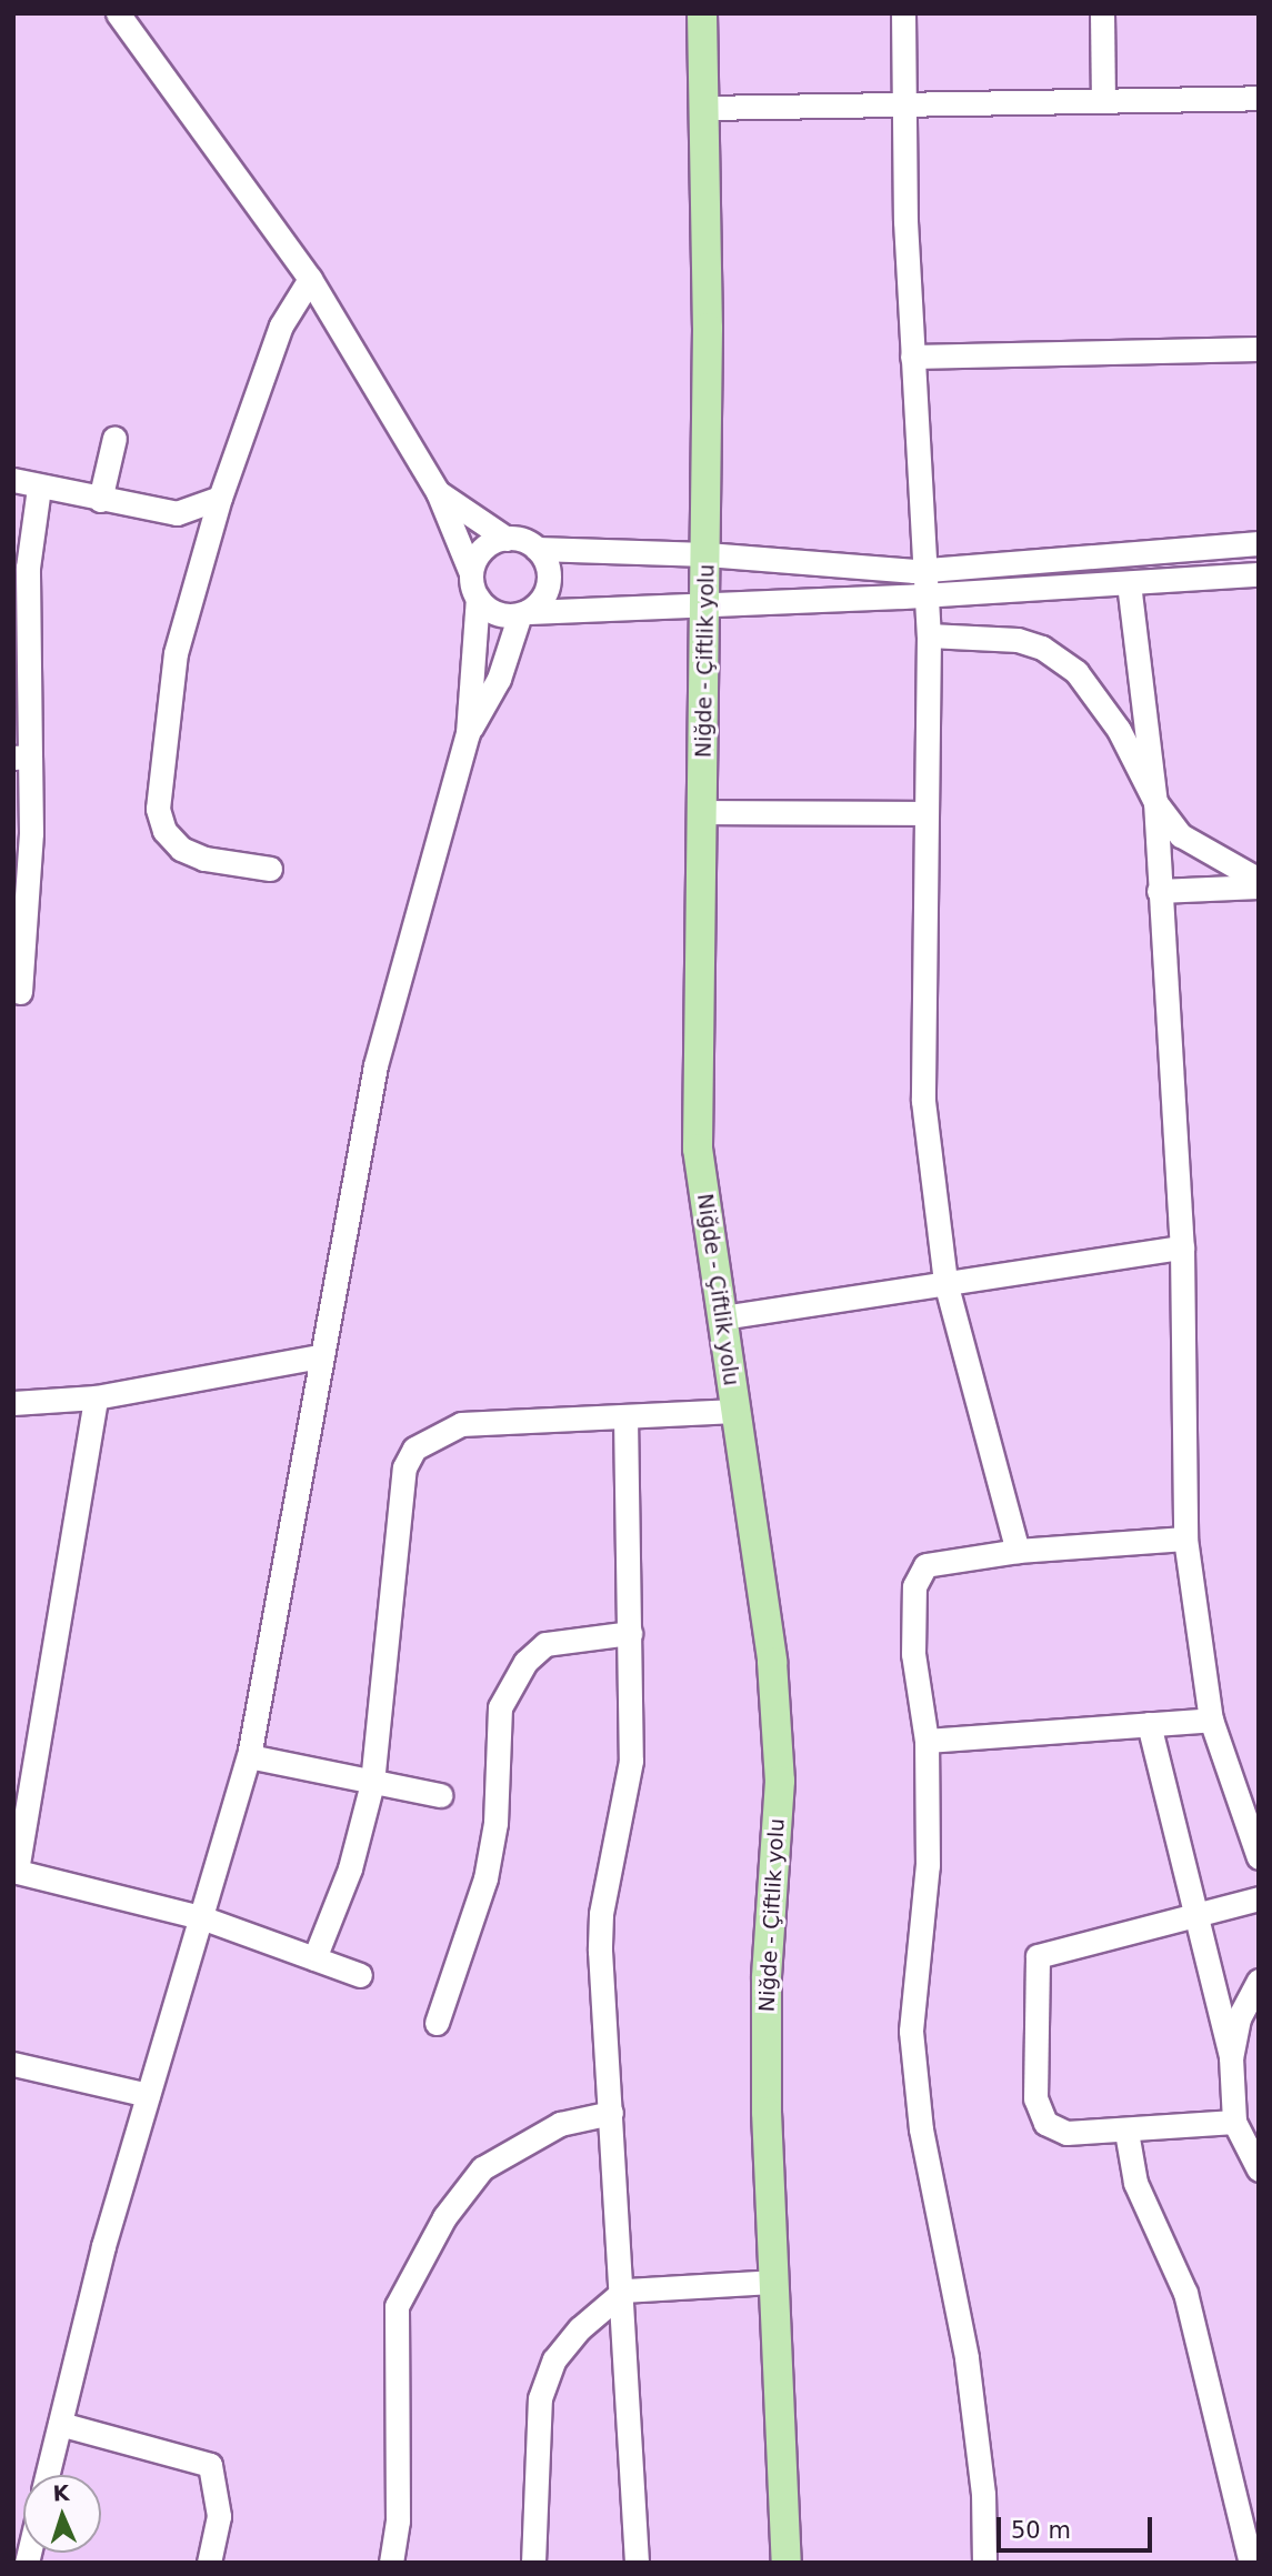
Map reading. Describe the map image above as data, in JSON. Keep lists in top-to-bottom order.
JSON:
{
  "streets": {
    "main road": ["Niğde - Çiftlik yolu"]
  },
  "scale_bar": "50 m",
  "north": "top"
}
